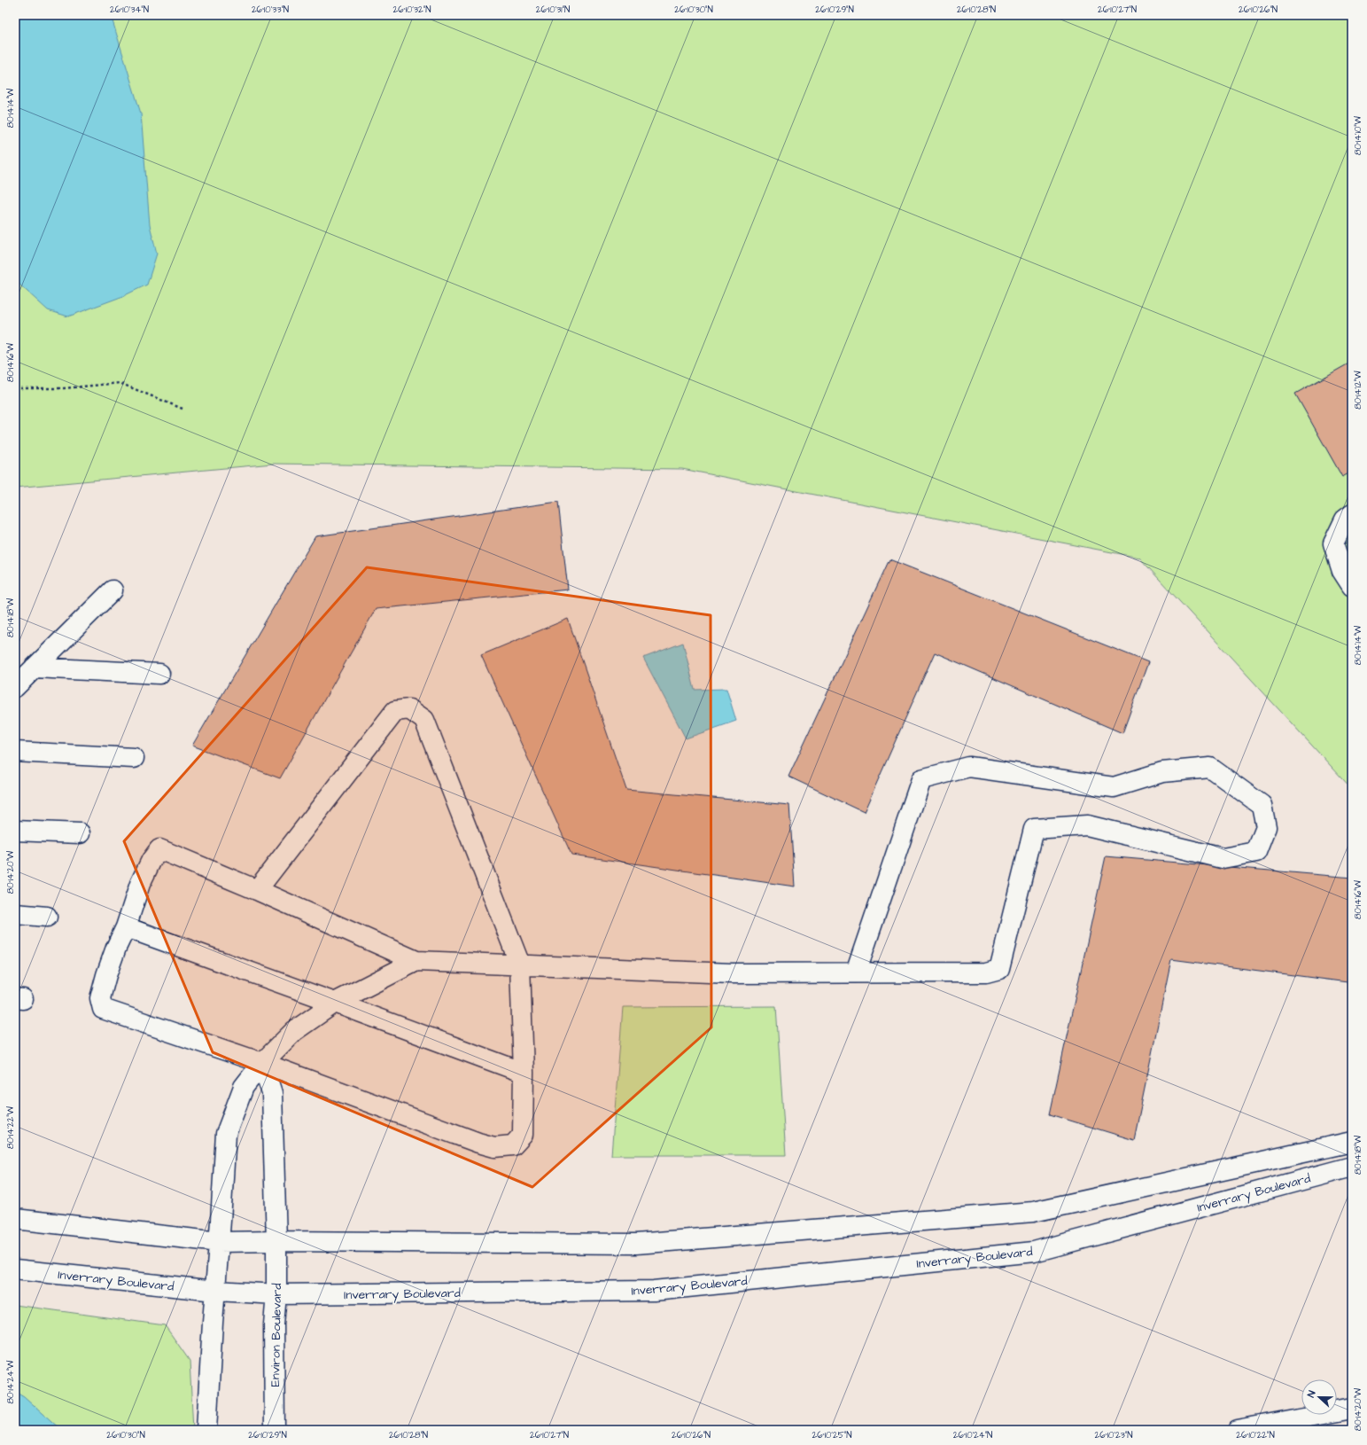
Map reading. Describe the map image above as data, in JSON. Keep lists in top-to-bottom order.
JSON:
{
  "streets": {
    "street": ["Inverrary Boulevard", "Environ Boulevard"]
  },
  "crossings": [
    ["Inverrary Boulevard", "Environ Boulevard"]
  ],
  "north": "left",
  "coordinates": [
    "26°10'34\"N",
    "26°10'33\"N",
    "26°10'32\"N",
    "26°10'31\"N",
    "26°10'30\"N",
    "26°10'29\"N",
    "26°10'28\"N",
    "26°10'27\"N",
    "26°10'26\"N",
    "80°14'14\"W",
    "80°14'10\"W",
    "80°14'16\"W",
    "80°14'12\"W",
    "80°14'18\"W",
    "80°14'20\"W",
    "80°14'22\"W",
    "80°14'24\"W",
    "26°10'25\"N",
    "26°10'24\"N",
    "26°10'23\"N",
    "26°10'22\"N"
  ]
}
